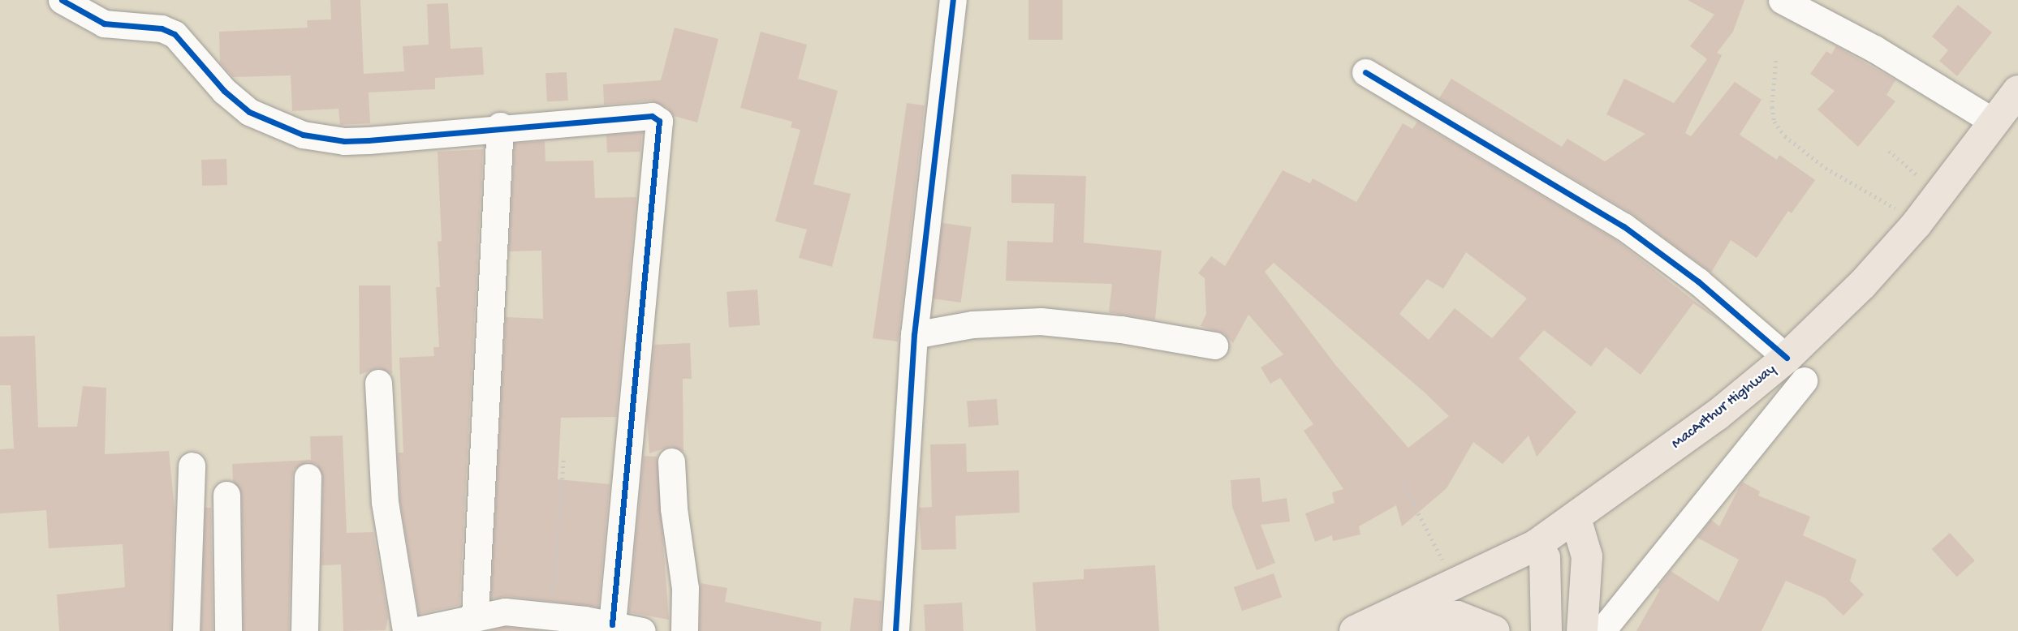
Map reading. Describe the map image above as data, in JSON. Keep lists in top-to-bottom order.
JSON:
{
  "streets": {
    "main road": ["MacArthur Highway"]
  }
}
